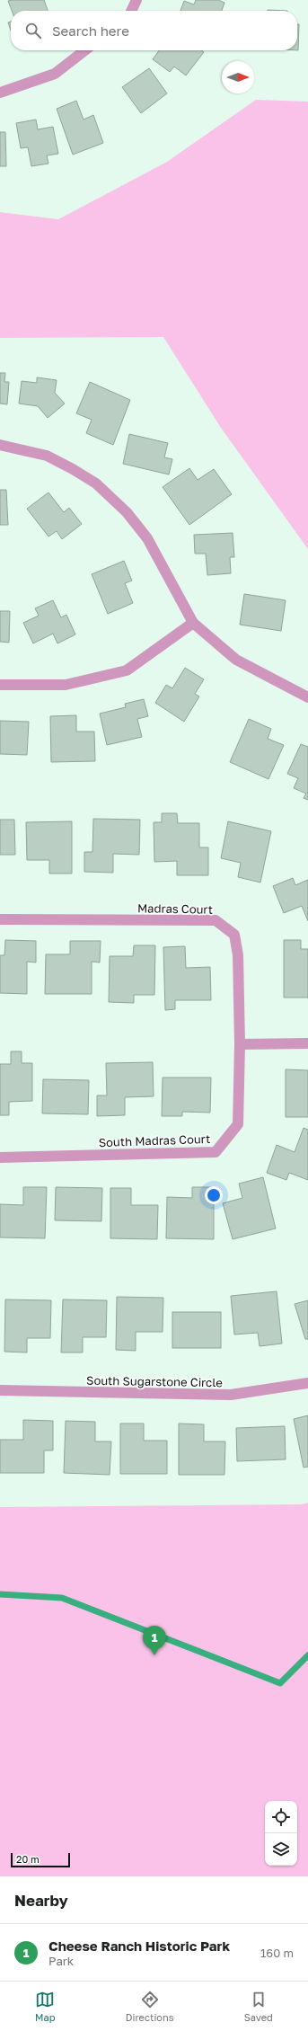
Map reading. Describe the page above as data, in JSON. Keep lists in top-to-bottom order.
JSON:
{
  "streets": {
    "street": ["Madras Court", "South Madras Court", "South Sugarstone Circle"]
  },
  "crossings": [
    ["Madras Court", "South Madras Court"]
  ],
  "scale_bar": "20 m",
  "north": "right",
  "page": {
    "search": "Search here",
    "pins": "1",
    "scale": "20 m",
    "heading": "Nearby",
    "list": [
      {
        "mark": "1",
        "name": "Cheese Ranch Historic Park",
        "note": "Park",
        "value": "160 m"
      }
    ],
    "nav": ["Map", "Directions", "Saved"]
  }
}
